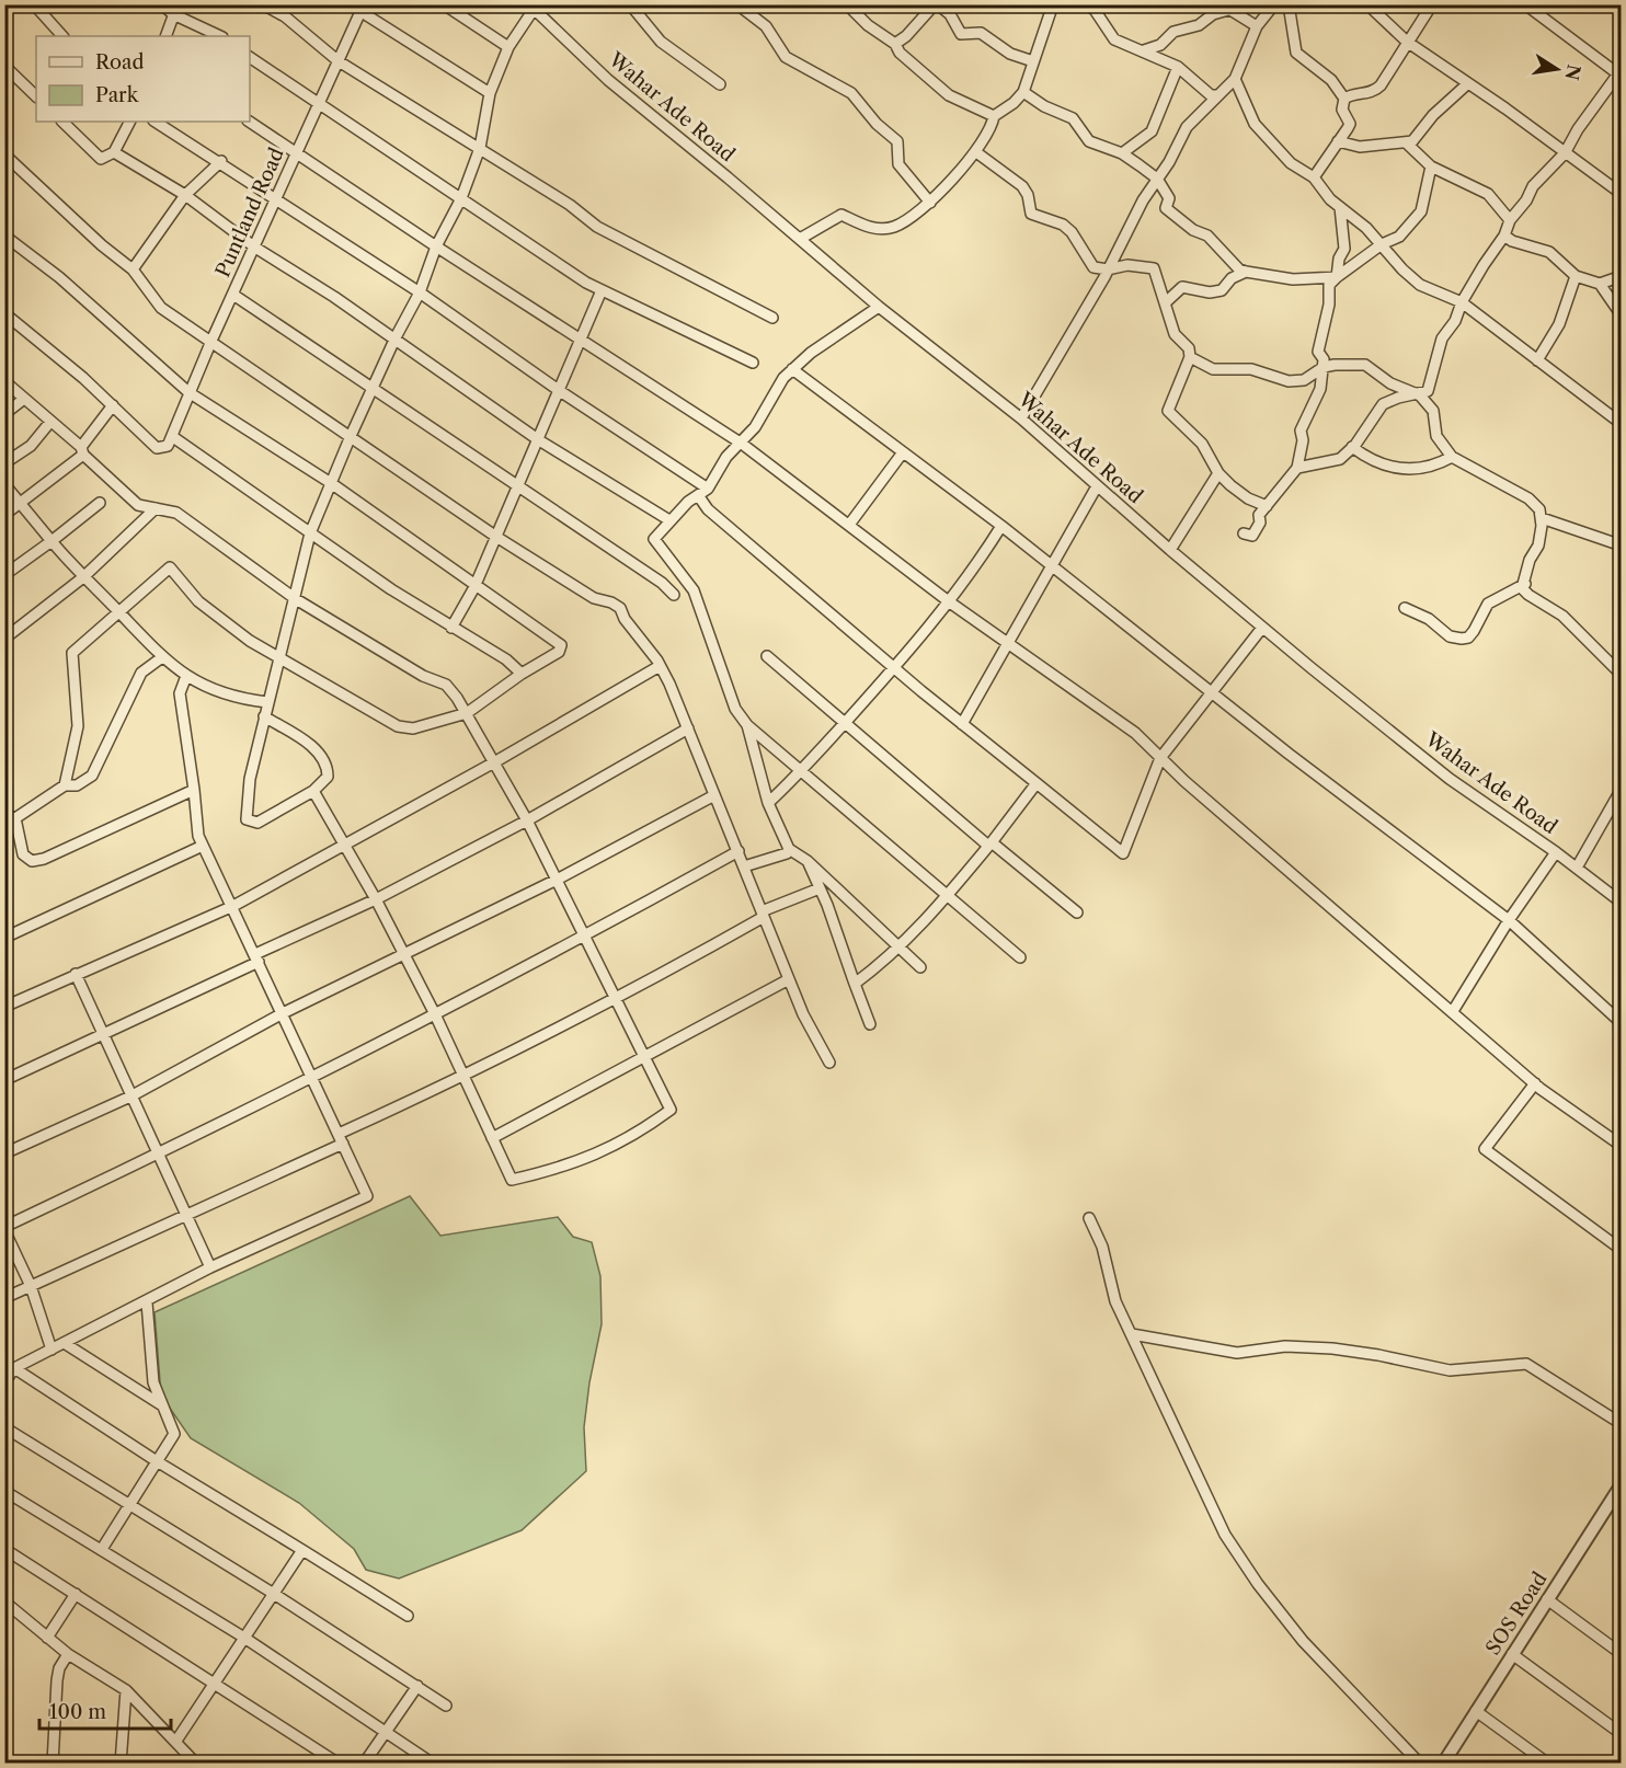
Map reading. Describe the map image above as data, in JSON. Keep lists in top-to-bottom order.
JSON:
{
  "streets": {
    "street": ["Wahar Ade Road", "Puntland Road", "SOS Road"]
  },
  "legend": ["Road", "Park"],
  "scale_bar": "100 m",
  "north": "right"
}
